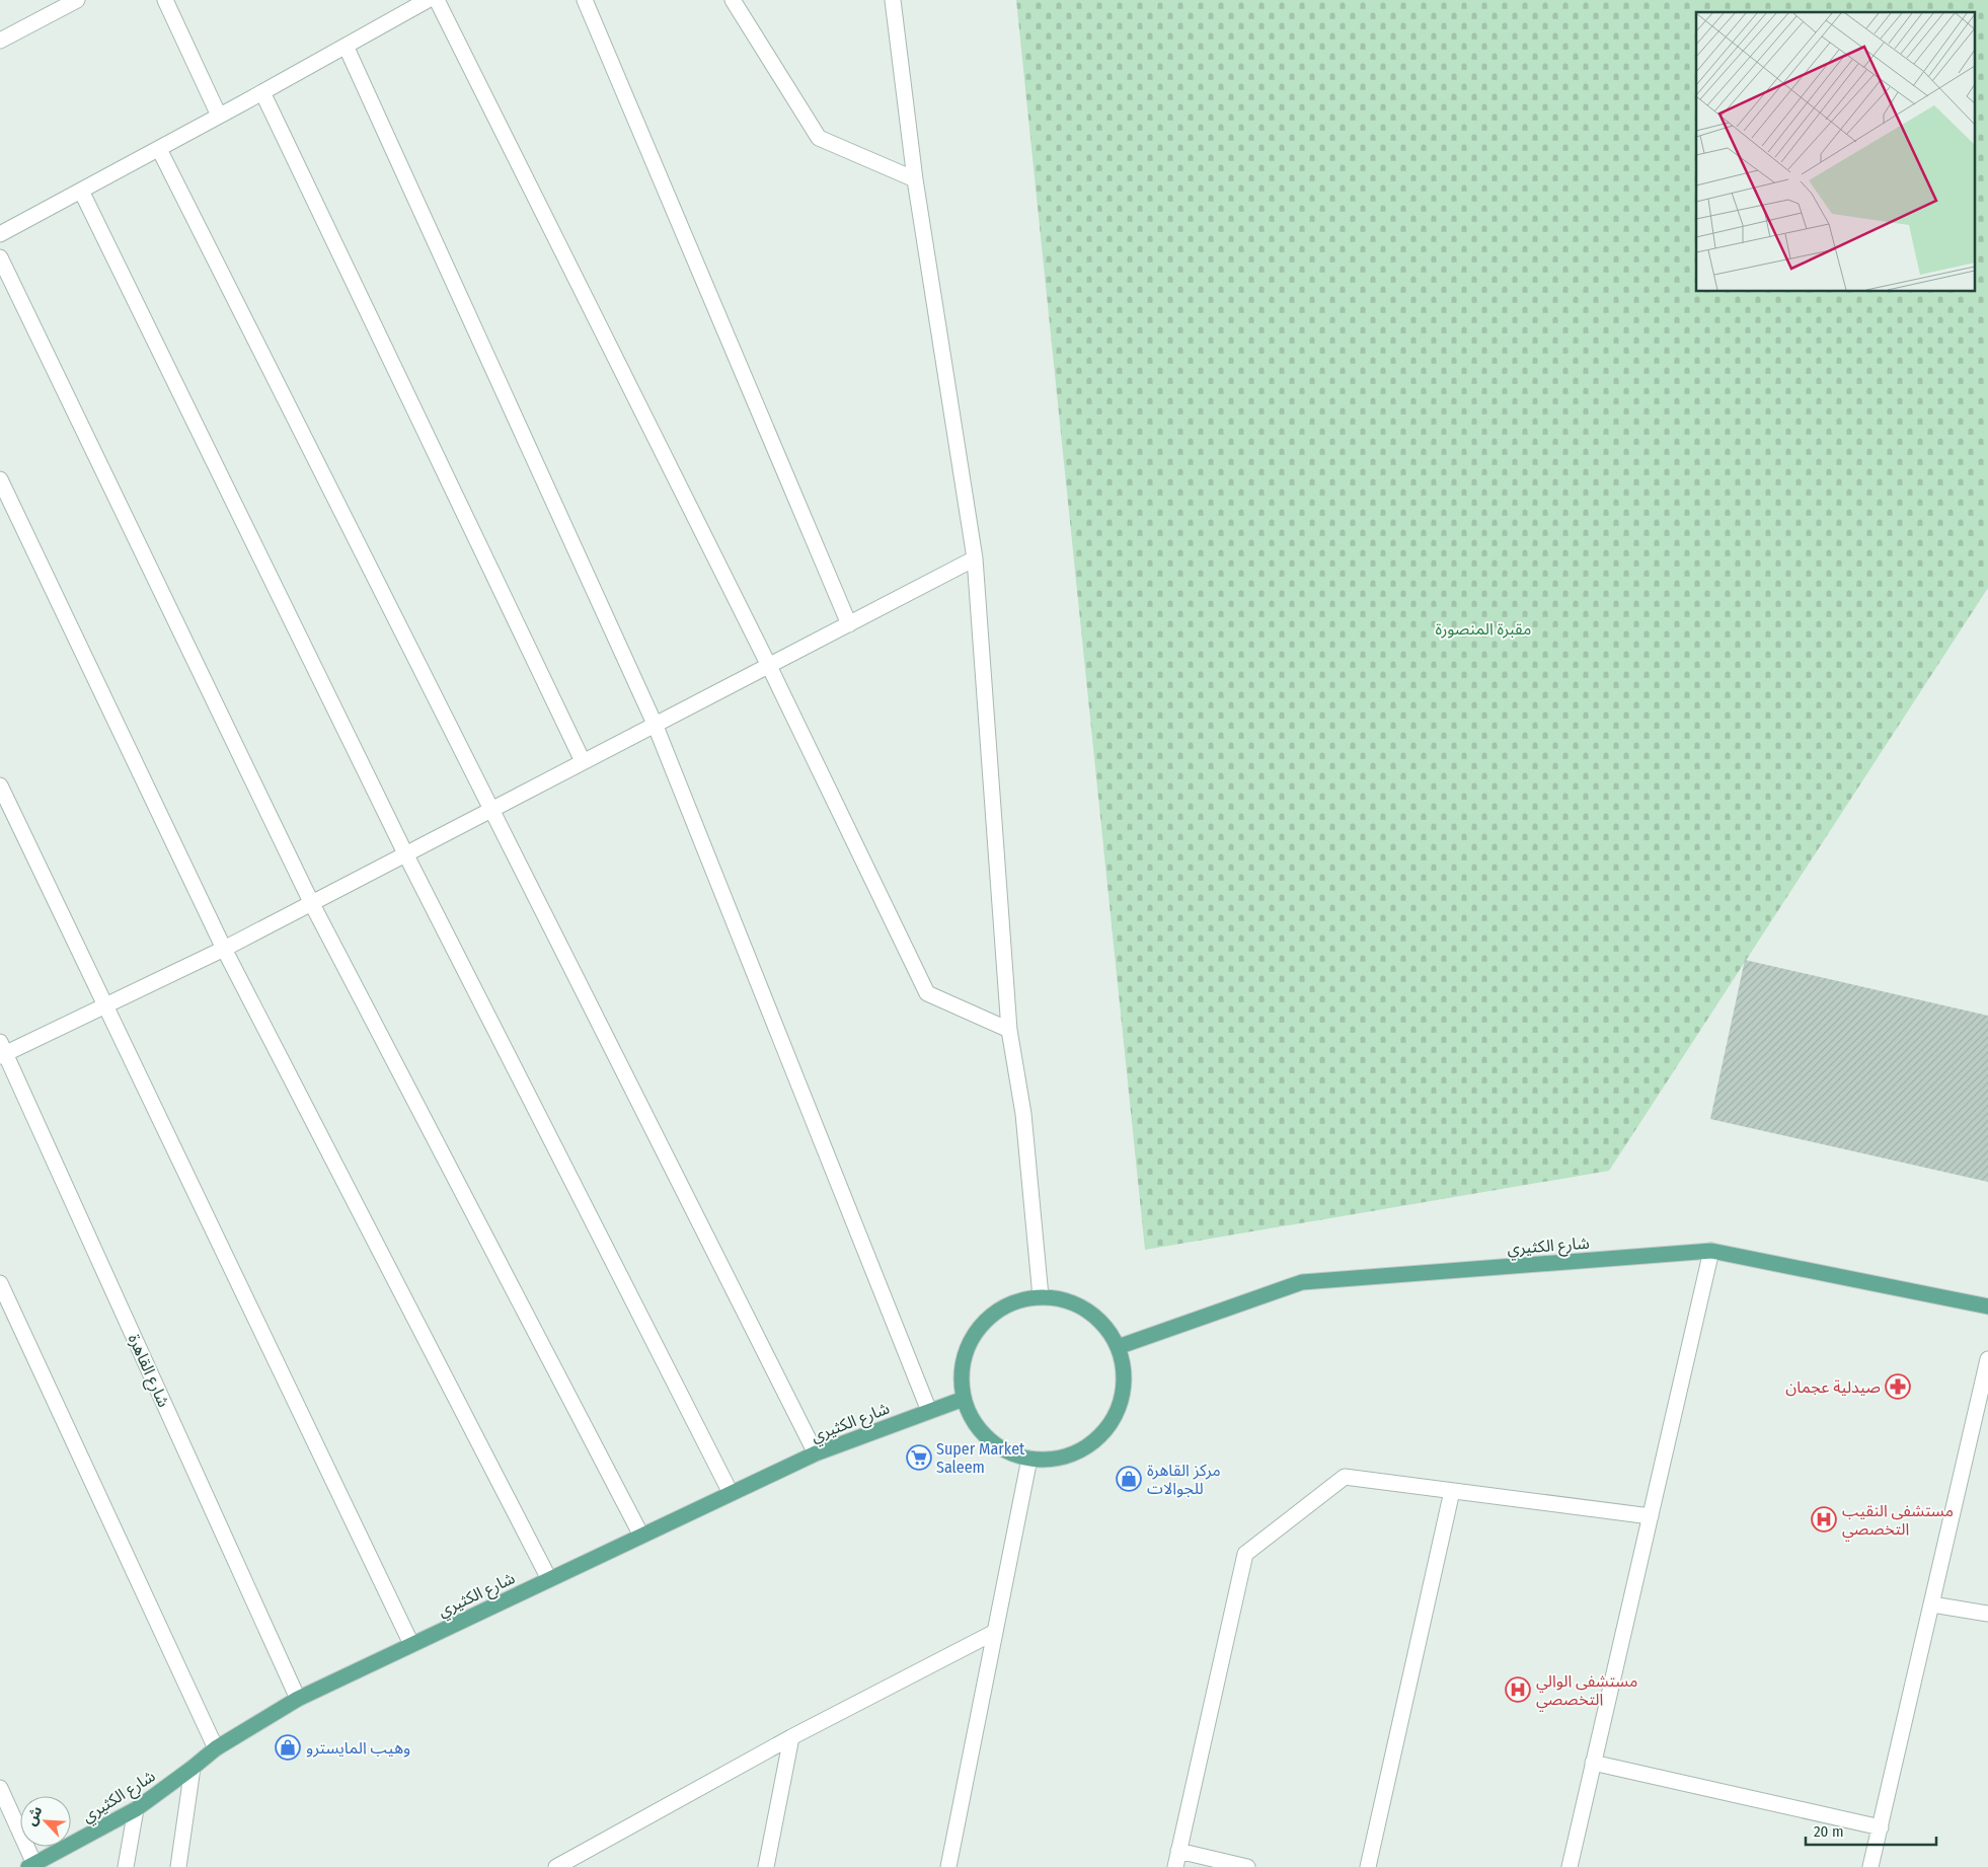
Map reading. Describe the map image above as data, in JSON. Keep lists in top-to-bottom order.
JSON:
{
  "streets": {
    "main road": ["شارع الكثيري"],
    "street": ["شارع القاهرة"]
  },
  "crossings": [
    ["شارع الكثيري", "شارع القاهرة"]
  ],
  "parks": ["مقبرة المنصورة"],
  "places": {
    "pharmacy": ["صيدلية عجمان"],
    "supermarket": ["Super Market Saleem"],
    "shop": ["مركز القاهرة للجوالات", "وهيب المايسترو"],
    "hospital": ["مستشفى النقيب التخصصي", "مستشفى الوالي التخصصي"]
  },
  "scale_bar": "20 m",
  "north": "top left"
}
